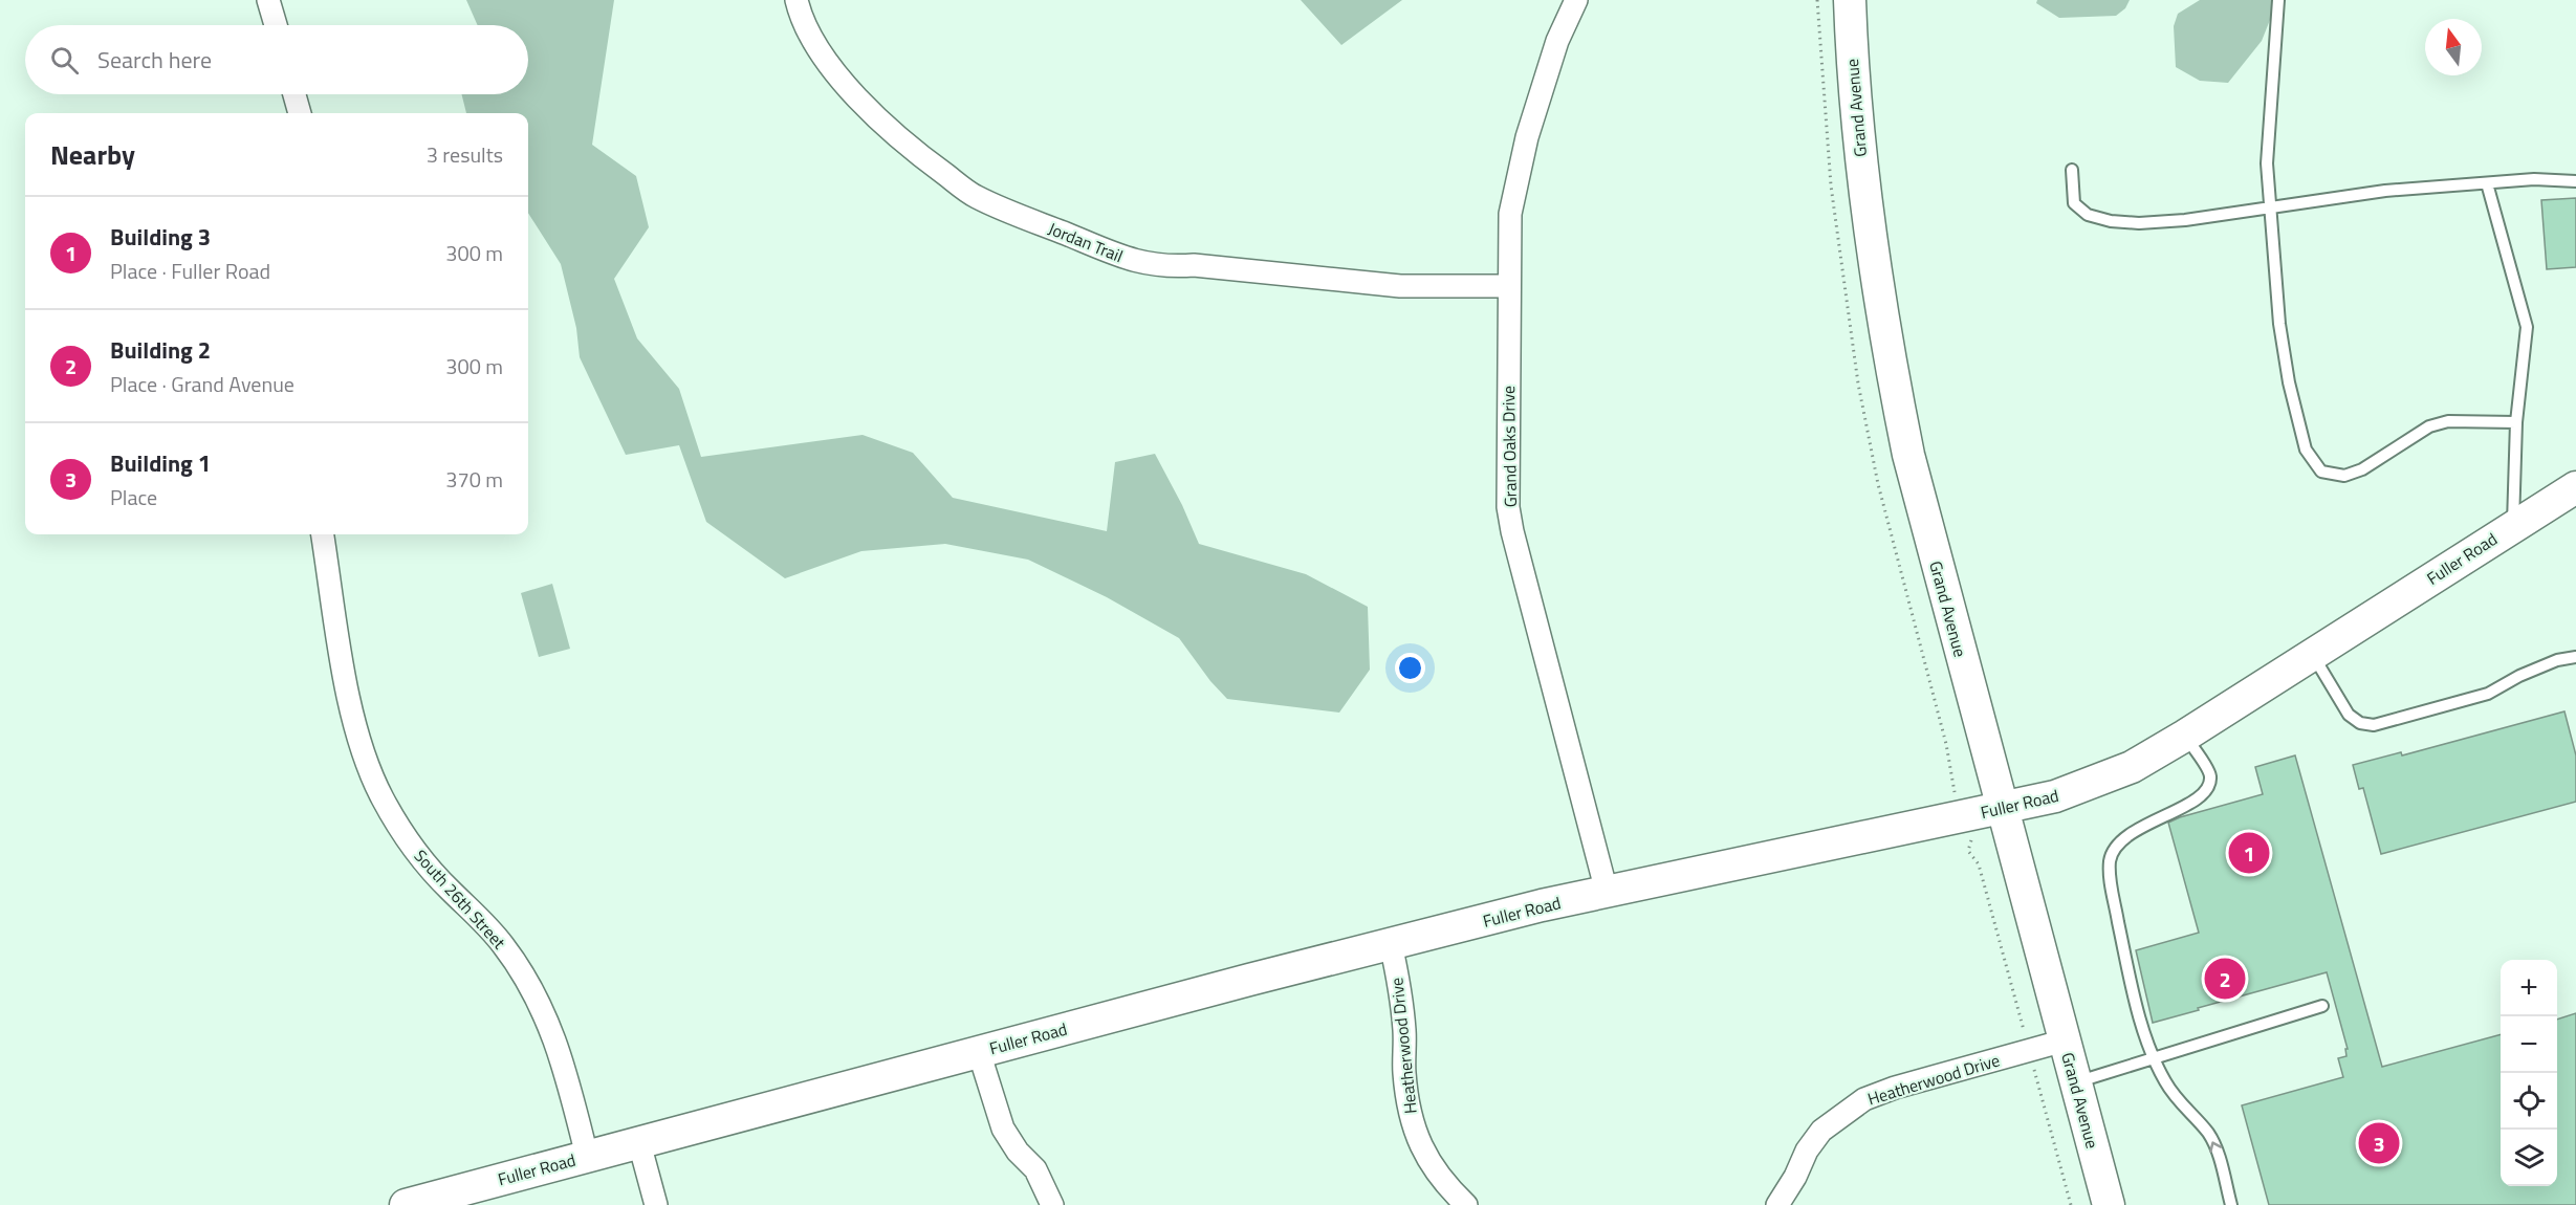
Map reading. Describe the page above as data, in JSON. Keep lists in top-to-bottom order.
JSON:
{
  "streets": {
    "street": [
      "Grand Avenue",
      "Jordan Trail",
      "Grand Oaks Drive",
      "Fuller Road",
      "South 26th Street",
      "Heatherwood Drive"
    ]
  },
  "crossings": [
    ["Grand Avenue", "Fuller Road"],
    ["Grand Avenue", "Heatherwood Drive"],
    ["Jordan Trail", "Grand Oaks Drive"],
    ["Grand Oaks Drive", "Fuller Road"],
    ["Fuller Road", "South 26th Street"],
    ["Fuller Road", "Heatherwood Drive"]
  ],
  "north": "top",
  "page": {
    "search": "Search here",
    "heading": ["Nearby", "3 results"],
    "list": [
      {
        "mark": "1",
        "name": "Building 3",
        "note": "Place · Fuller Road",
        "value": "300 m"
      },
      {
        "mark": "2",
        "name": "Building 2",
        "note": "Place · Grand Avenue",
        "value": "300 m"
      },
      {
        "mark": "3",
        "name": "Building 1",
        "note": "Place",
        "value": "370 m"
      }
    ],
    "pins": ["1", "2", "3"],
    "map_buttons": ["+", "−"]
  }
}
